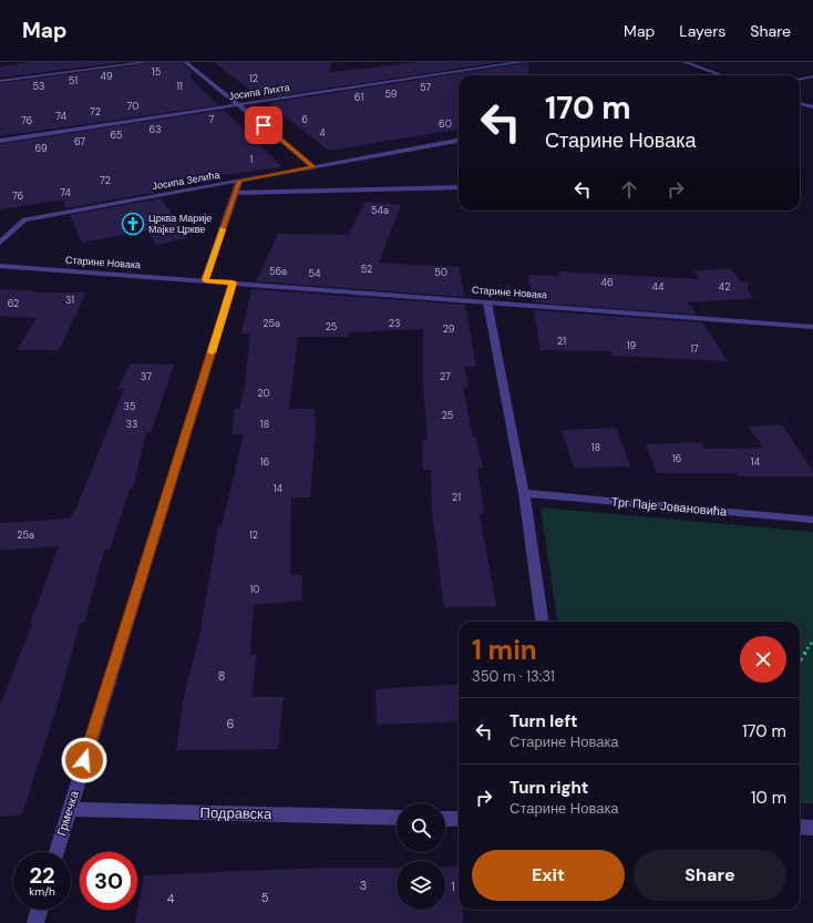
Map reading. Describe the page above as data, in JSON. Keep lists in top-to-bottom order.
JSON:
{
  "streets": {
    "street": [
      "Јосипа Лихта",
      "Јосипа Зелића",
      "Старине Новака",
      "Трг Паје Јовановића",
      "Грмечка",
      "Подравска"
    ]
  },
  "crossings": [
    ["Старине Новака", "Грмечка"],
    ["Грмечка", "Подравска"]
  ],
  "places": {
    "church": ["Црква Марије Мајке Цркве"]
  },
  "house_numbers": [
    "15",
    "49",
    "12",
    "51",
    "53",
    "11",
    "57",
    "59",
    "61",
    "70",
    "72",
    "74",
    "7",
    "6",
    "76",
    "60",
    "63",
    "4",
    "65",
    "67",
    "69",
    "1",
    "72",
    "74",
    "76",
    "54a",
    "52",
    "56a",
    "50",
    "54",
    "46",
    "44",
    "42",
    "31",
    "62",
    "25a",
    "23",
    "25",
    "29",
    "21",
    "19",
    "17",
    "37",
    "27",
    "20",
    "35",
    "25",
    "33",
    "18",
    "18",
    "16",
    "16",
    "14",
    "14",
    "21",
    "25a",
    "12",
    "10",
    "8",
    "6",
    "3",
    "1",
    "5",
    "4"
  ],
  "page": {
    "header": "Map",
    "nav": ["Map", "Layers", "Share"],
    "turn": ["170 m", "Старине Новака"],
    "heading": ["1 min", "350 m · 13:31"],
    "list": [
      {
        "name": "Turn left",
        "note": "Старине Новака",
        "value": "170 m"
      },
      {
        "name": "Turn right",
        "note": "Старине Новака",
        "value": "10 m"
      }
    ],
    "buttons": ["Exit", "Share"],
    "speed": "22 km/h",
    "limit": "30"
  }
}
